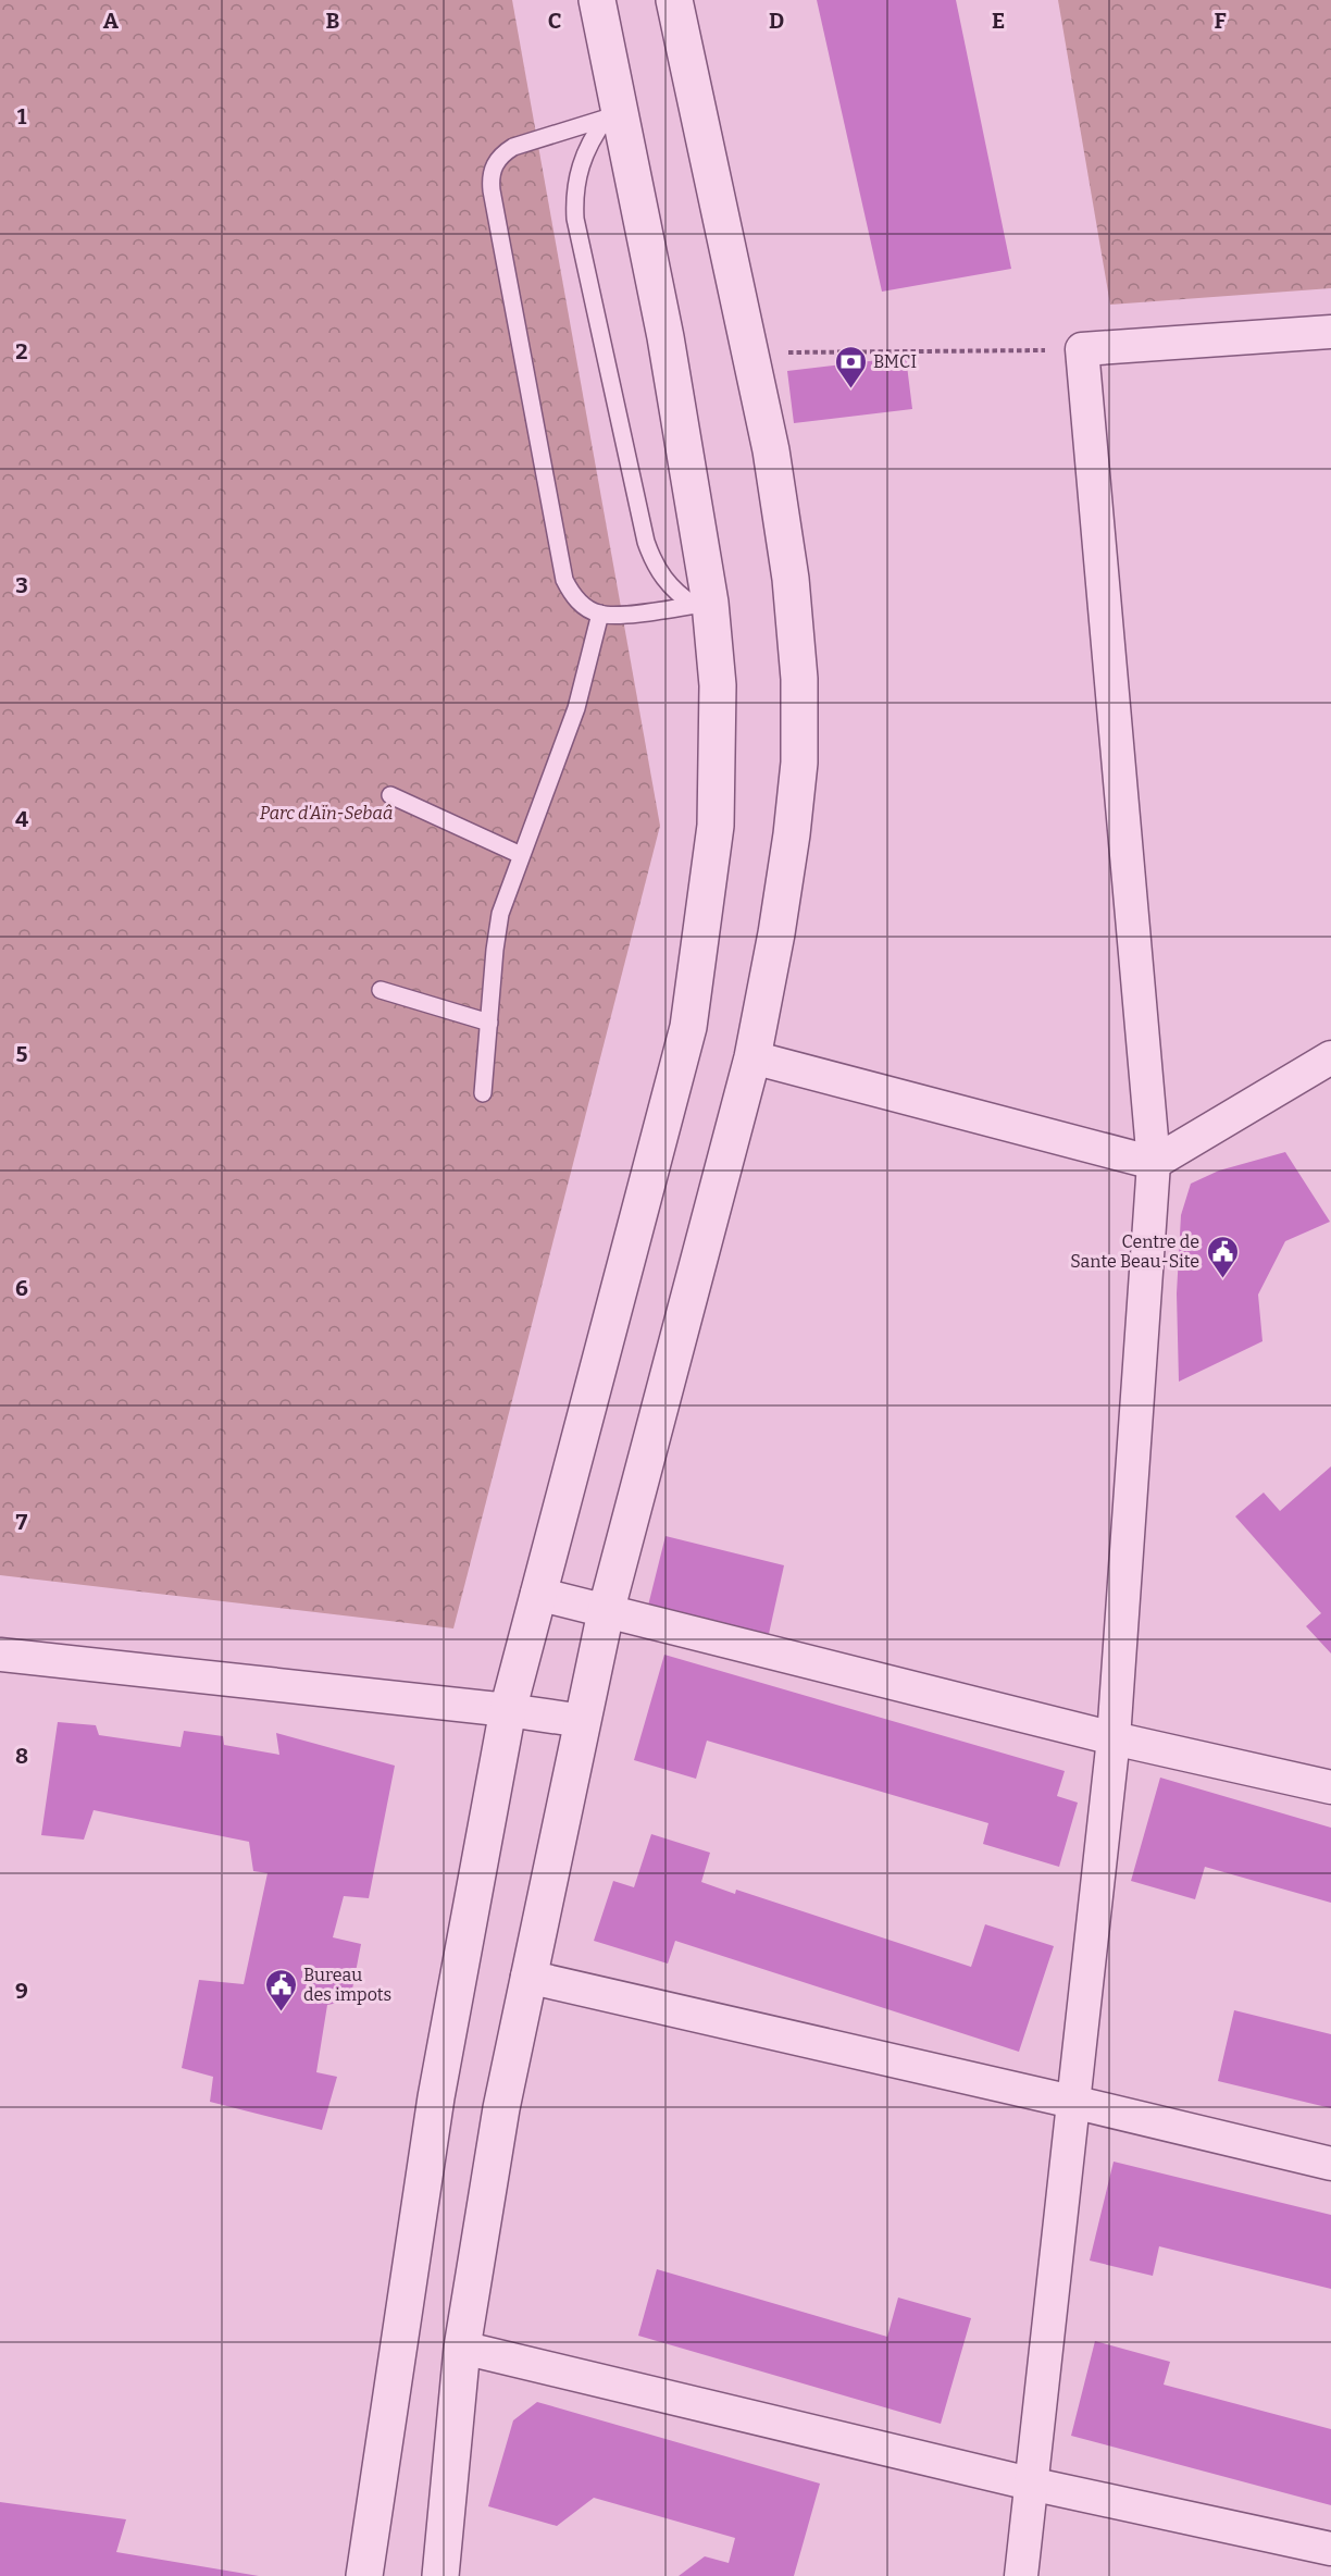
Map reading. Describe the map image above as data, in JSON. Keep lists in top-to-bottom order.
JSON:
{
  "parks": ["Parc d'Aïn-Sebaâ"],
  "places": {
    "bank": ["BMCI"],
    "public building": ["Centre de Sante Beau-Site", "Bureau des impots"]
  },
  "grid": {
    "columns": [
      "A",
      "B",
      "C",
      "D",
      "E",
      "F"
    ],
    "rows": [
      "1",
      "2",
      "3",
      "4",
      "5",
      "6",
      "7",
      "8",
      "9"
    ]
  }
}
